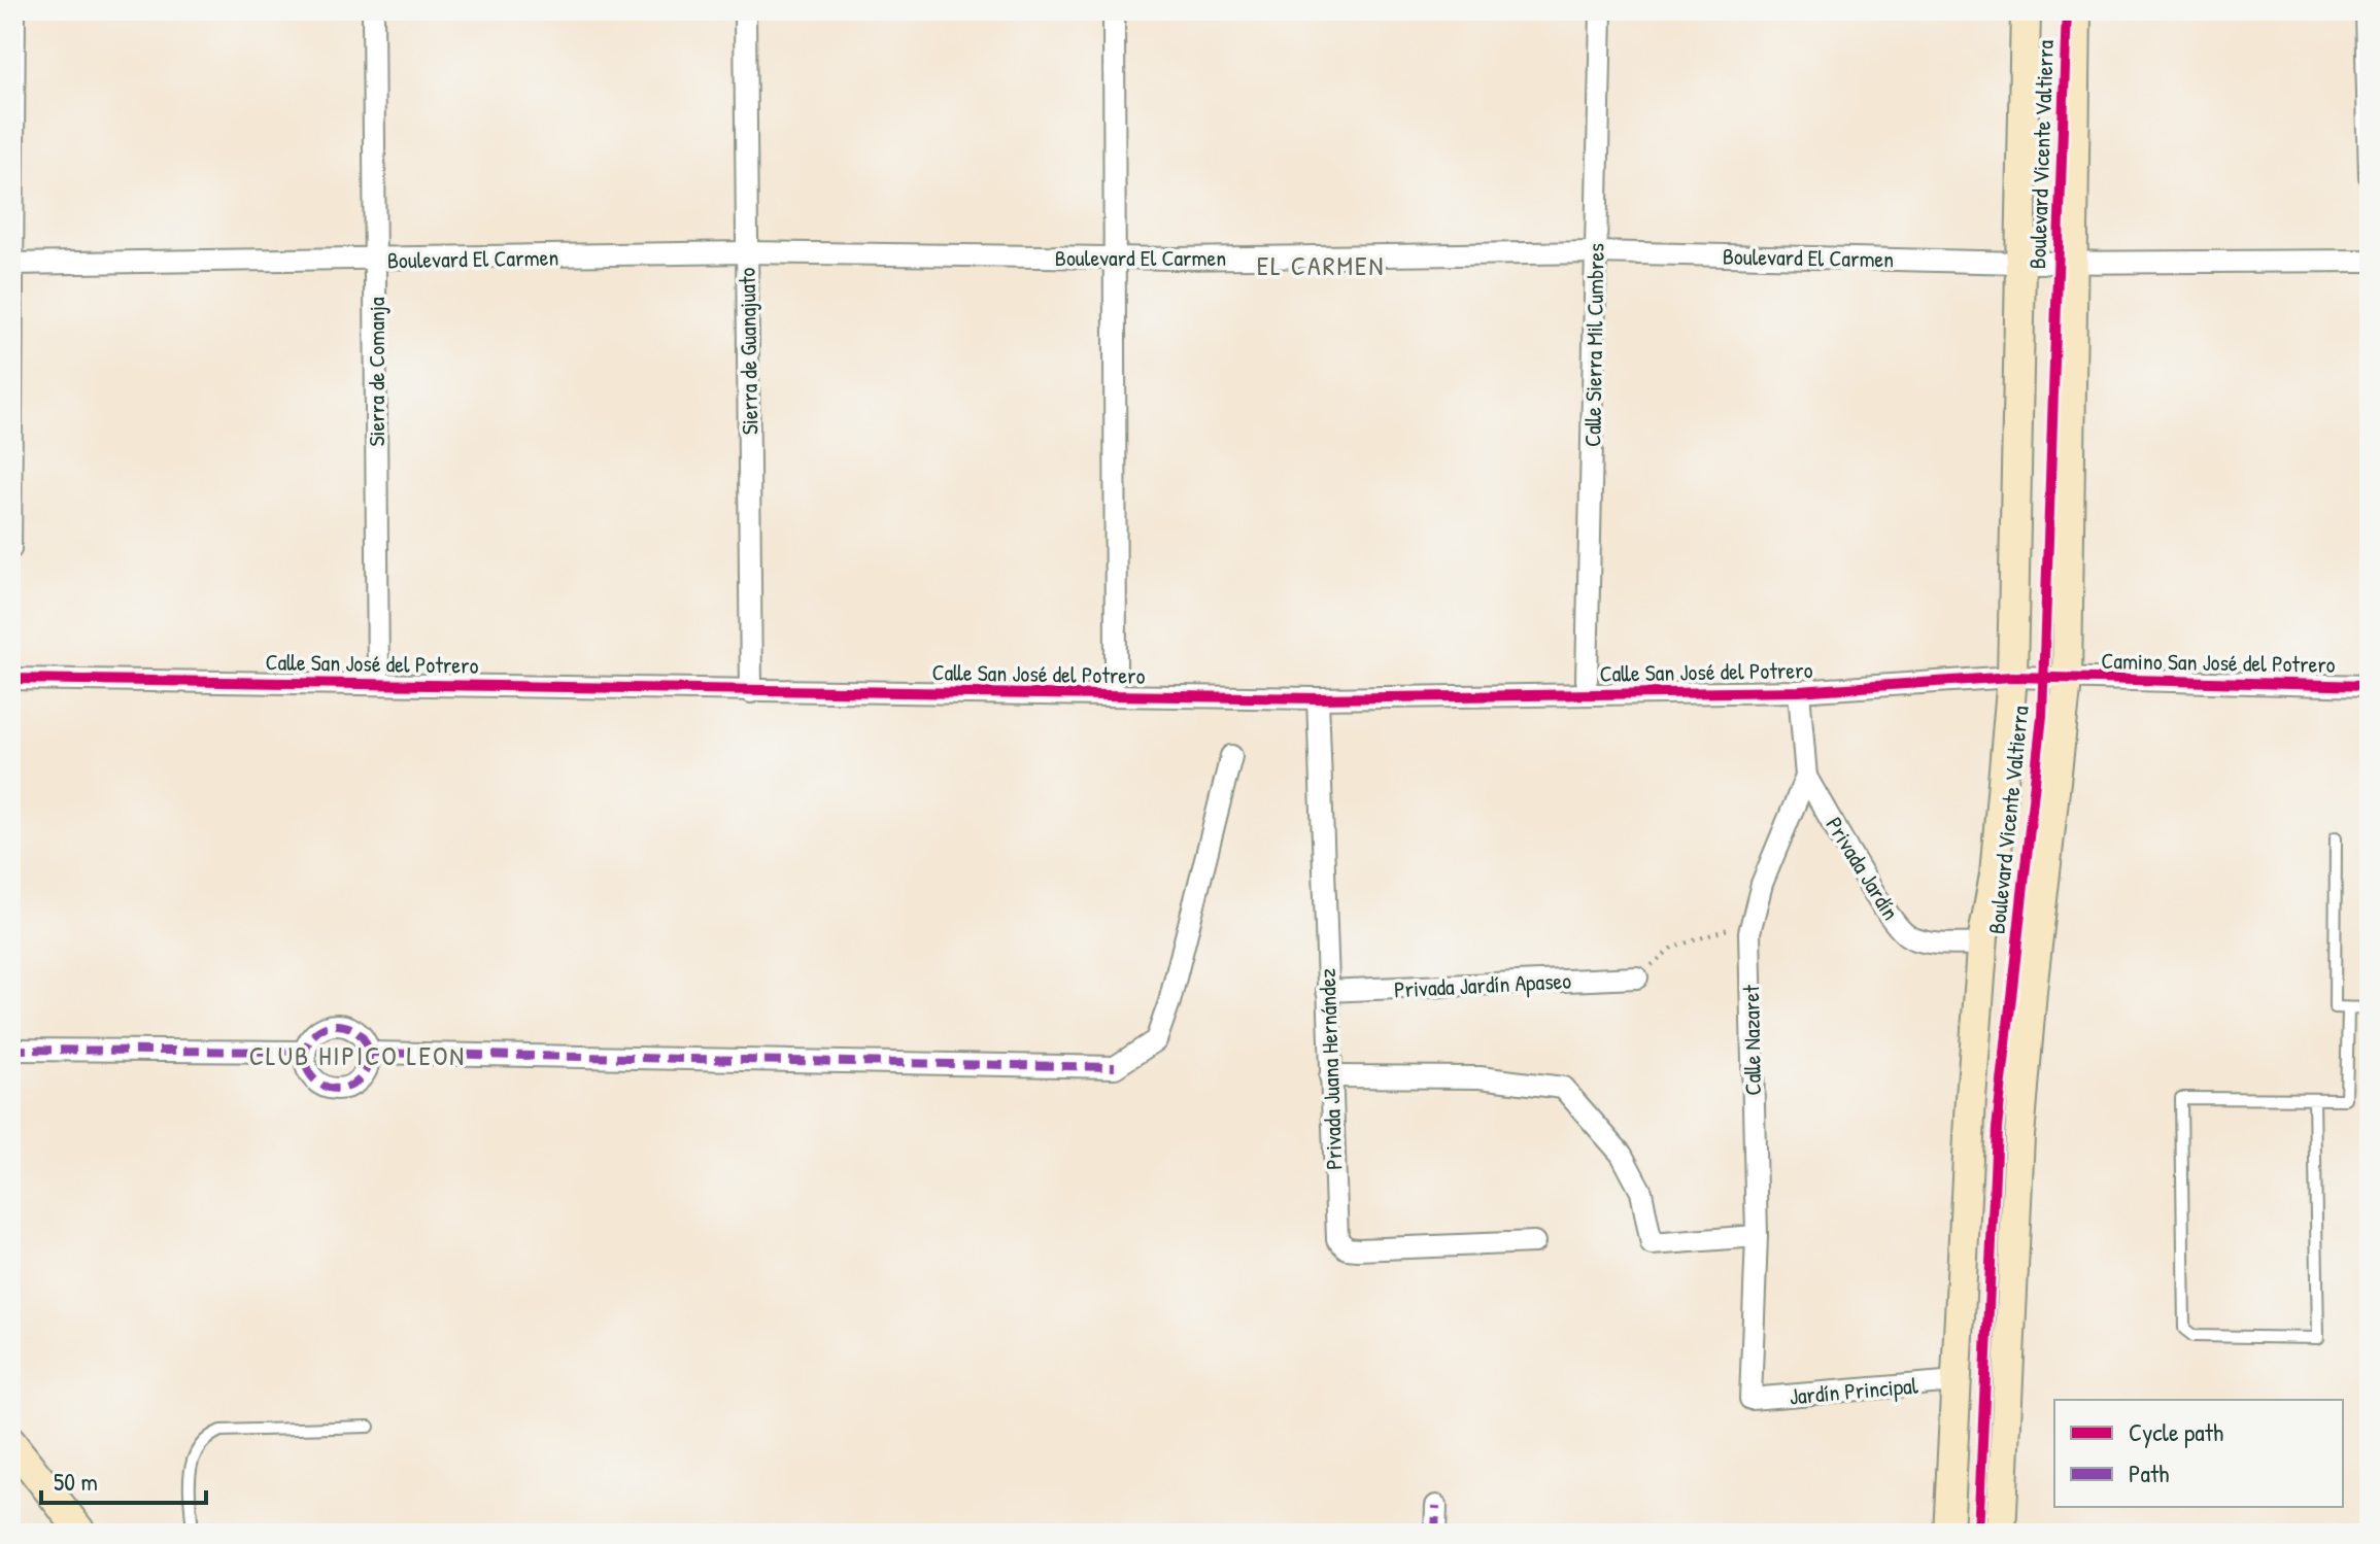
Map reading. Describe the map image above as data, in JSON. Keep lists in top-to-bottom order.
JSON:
{
  "streets": {
    "main road": ["Boulevard Vicente Valtierra"],
    "street": [
      "Boulevard El Carmen",
      "Calle Sierra Mil Cumbres",
      "Sierra de Guanajuato",
      "Sierra de Comanja",
      "Camino San José del Potrero",
      "Calle San José del Potrero",
      "Privada Jardín",
      "Privada Jardín Apaseo",
      "Calle Nazaret",
      "Privada Juana Hernández",
      "Jardín Principal"
    ]
  },
  "crossings": [
    ["Boulevard Vicente Valtierra", "Boulevard El Carmen"],
    ["Boulevard Vicente Valtierra", "Camino San José del Potrero"],
    ["Boulevard Vicente Valtierra", "Calle San José del Potrero"],
    ["Boulevard Vicente Valtierra", "Privada Jardín"],
    ["Boulevard Vicente Valtierra", "Jardín Principal"],
    ["Boulevard El Carmen", "Calle Sierra Mil Cumbres"],
    ["Boulevard El Carmen", "Sierra de Guanajuato"],
    ["Boulevard El Carmen", "Sierra de Comanja"],
    ["Sierra de Guanajuato", "Calle San José del Potrero"],
    ["Sierra de Comanja", "Calle San José del Potrero"],
    ["Camino San José del Potrero", "Calle San José del Potrero"],
    ["Calle San José del Potrero", "Calle Nazaret"],
    ["Calle San José del Potrero", "Privada Juana Hernández"],
    ["Privada Jardín", "Calle Nazaret"],
    ["Privada Jardín Apaseo", "Privada Juana Hernández"],
    ["Calle Nazaret", "Jardín Principal"]
  ],
  "districts": ["EL CARMEN", "CLUB HIPICO LEON"],
  "legend": ["Cycle path", "Path"],
  "scale_bar": "50 m"
}
